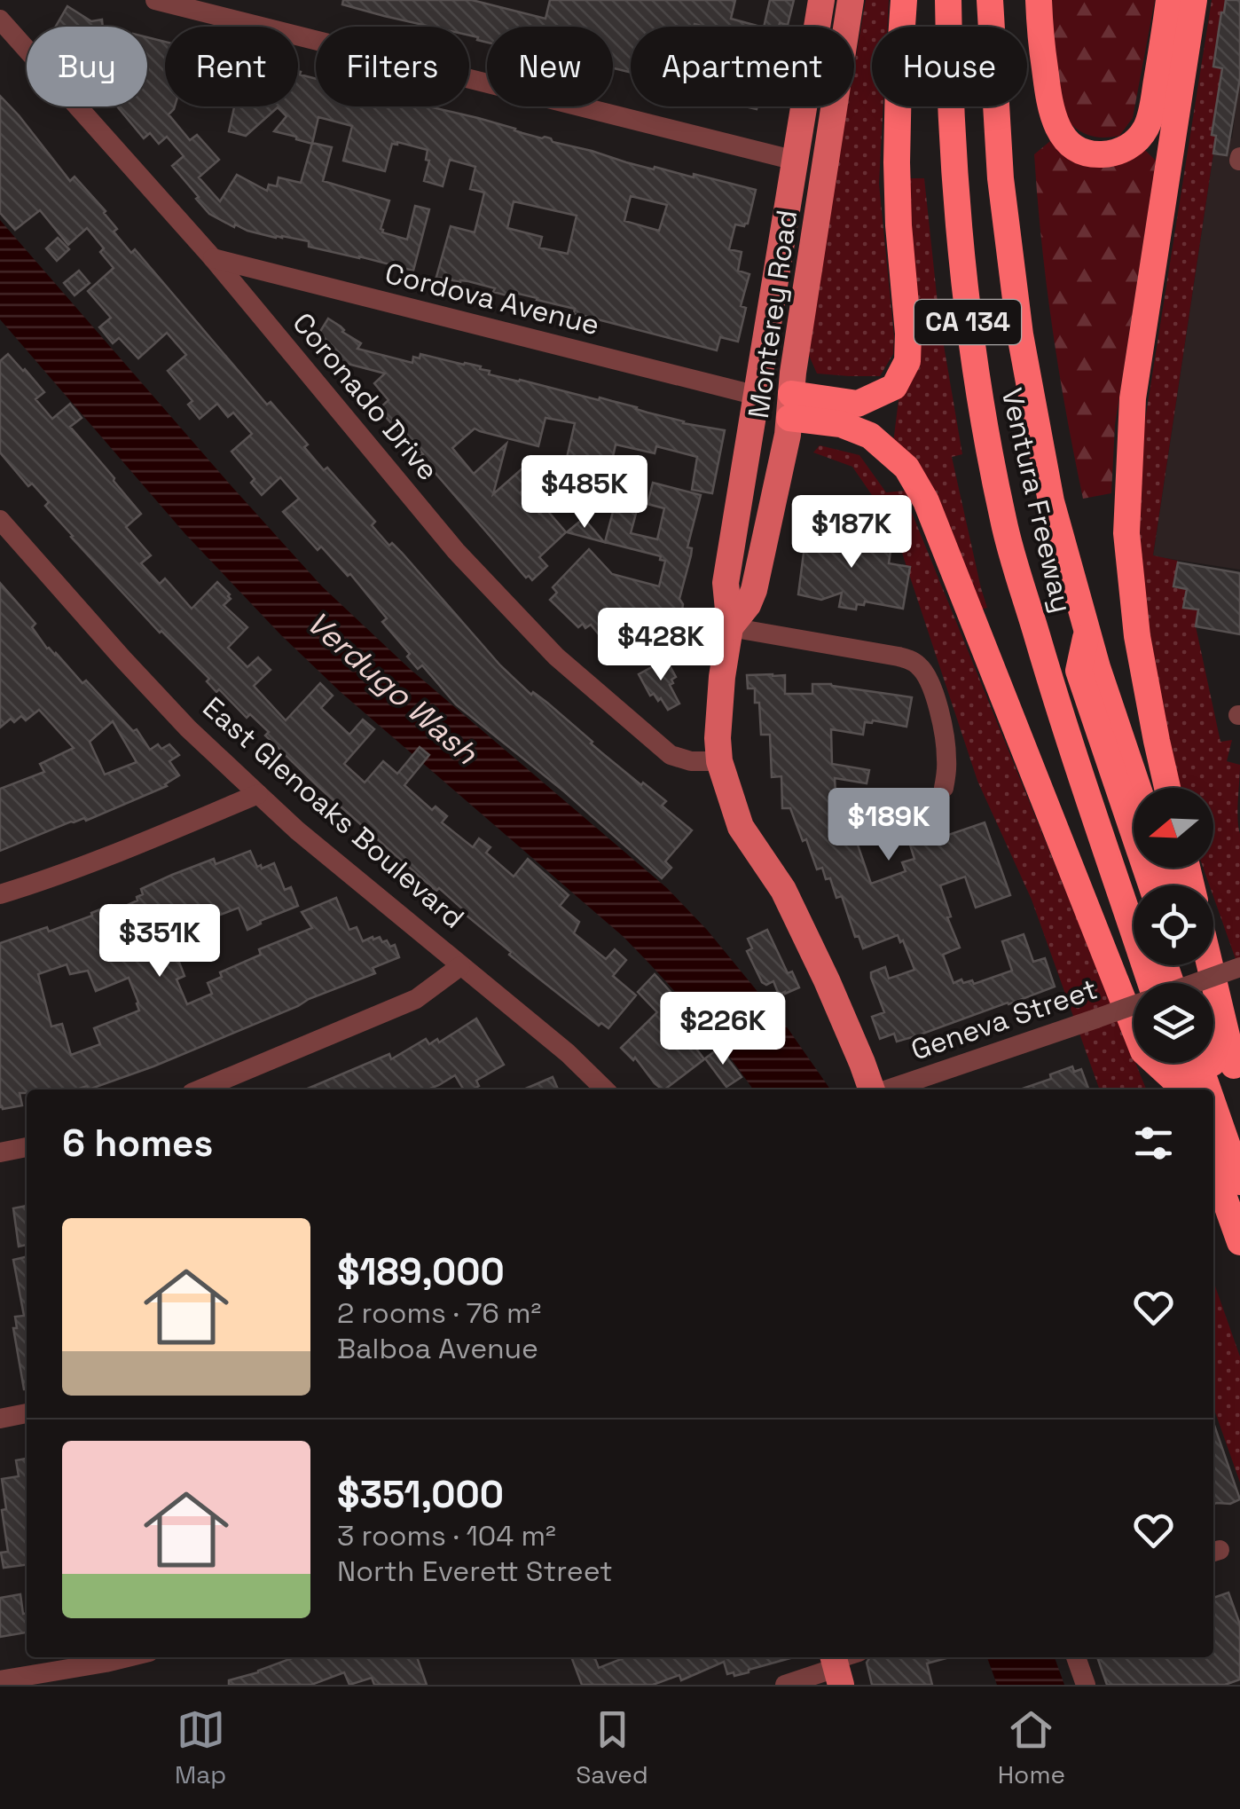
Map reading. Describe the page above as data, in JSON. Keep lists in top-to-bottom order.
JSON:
{
  "streets": {
    "highway": ["CA 134", "Ventura Freeway"],
    "main road": ["Monterey Road"],
    "street": [
      "Cordova Avenue",
      "Coronado Drive",
      "East Glenoaks Boulevard",
      "Geneva Street"
    ]
  },
  "crossings": [
    ["Cordova Avenue", "Monterey Road"],
    ["Cordova Avenue", "Coronado Drive"],
    ["Monterey Road", "Coronado Drive"]
  ],
  "water": ["Verdugo Wash"],
  "north": "left",
  "page": {
    "chip": [
      "Buy",
      "Rent",
      "Filters",
      "New",
      "Apartment",
      "House"
    ],
    "price": [
      "$485K",
      "$187K",
      "$428K",
      "$189K",
      "$351K",
      "$226K"
    ],
    "heading": "6 homes",
    "list": [
      {
        "name": "$189,000",
        "note": "2 rooms · 76 m² · Balboa Avenue"
      },
      {
        "name": "$351,000",
        "note": "3 rooms · 104 m² · North Everett Street"
      }
    ],
    "tabs": ["Map", "Saved", "Home"]
  }
}
